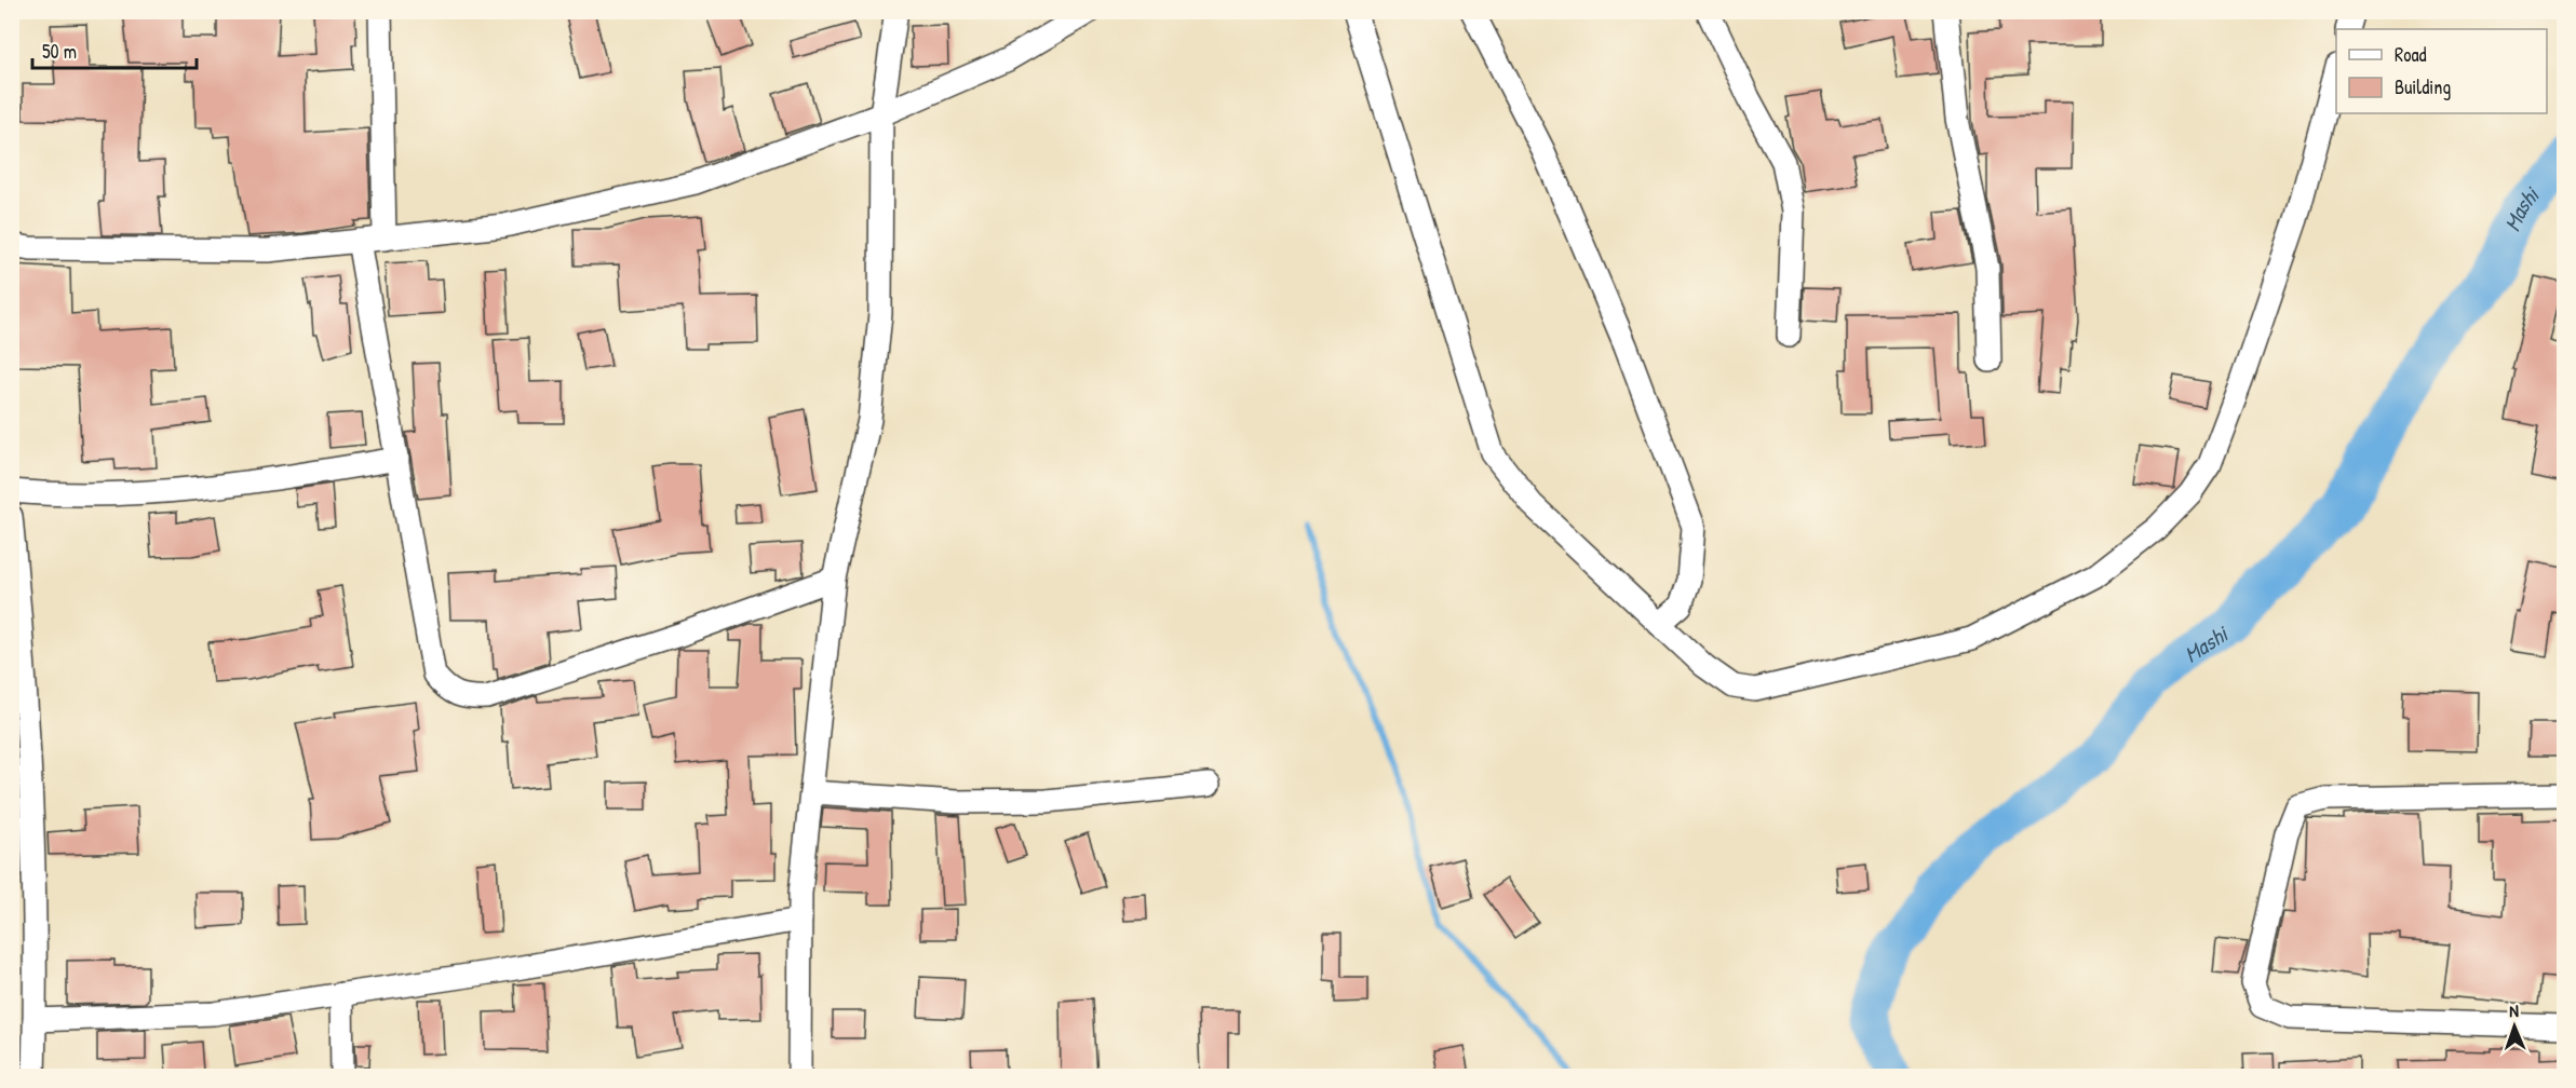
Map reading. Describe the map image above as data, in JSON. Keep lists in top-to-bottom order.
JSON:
{
  "water": ["Mashi"],
  "legend": ["Road", "Building"],
  "scale_bar": "50 m",
  "north": "top"
}
